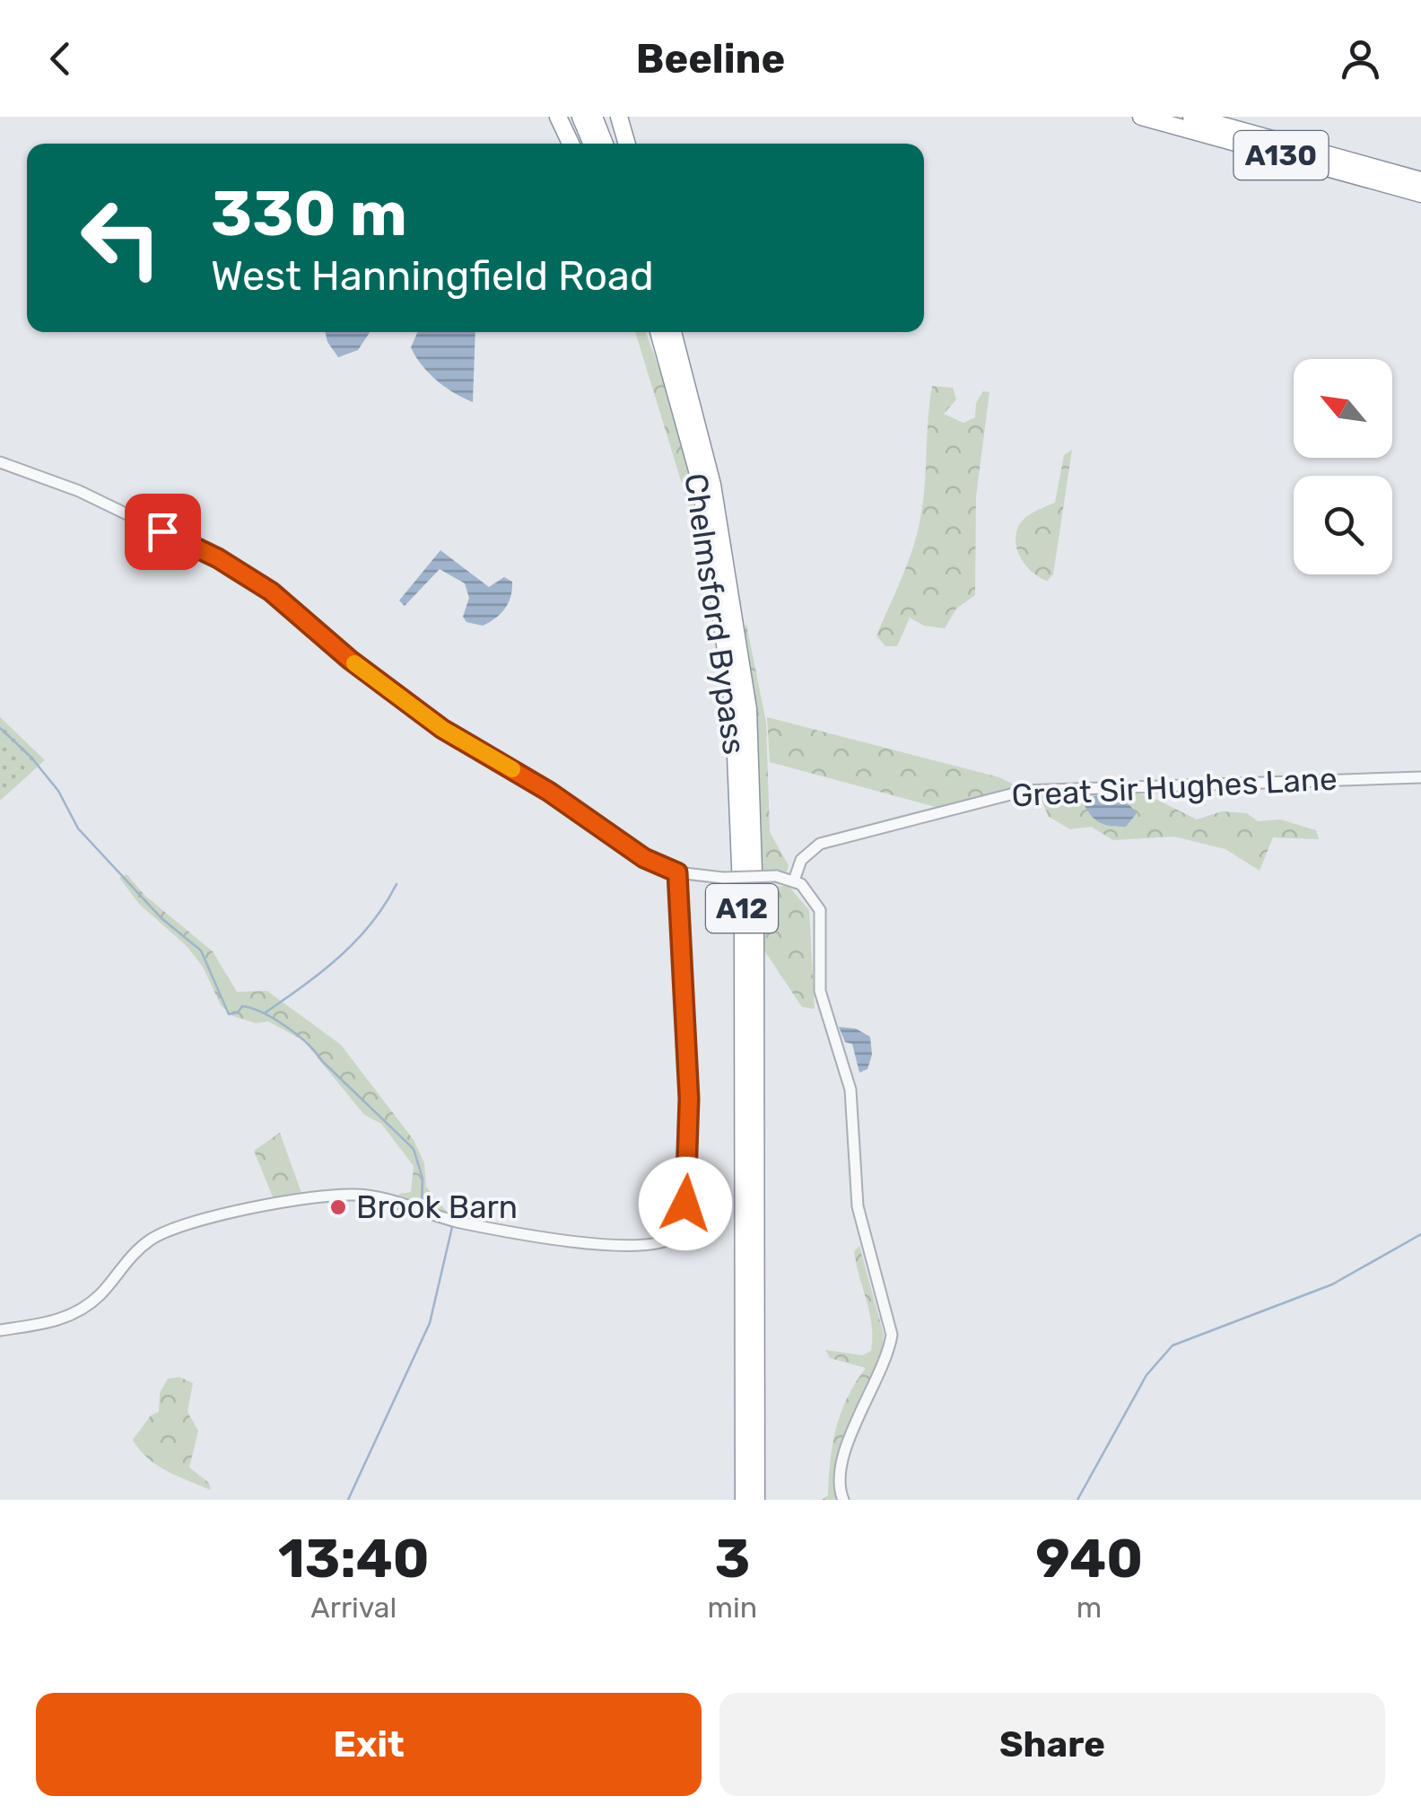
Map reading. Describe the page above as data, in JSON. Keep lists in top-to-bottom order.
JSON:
{
  "streets": {
    "highway": ["A130", "Chelmsford Bypass", "A12"],
    "street": ["Great Sir Hughes Lane"]
  },
  "places": ["Brook Barn"],
  "north": "top left",
  "page": {
    "header": "Beeline",
    "turn": ["330 m", "West Hanningfield Road"],
    "eta": [
      "13:40",
      "Arrival",
      "3",
      "min",
      "940",
      "m"
    ],
    "buttons": ["Exit", "Share"]
  }
}
